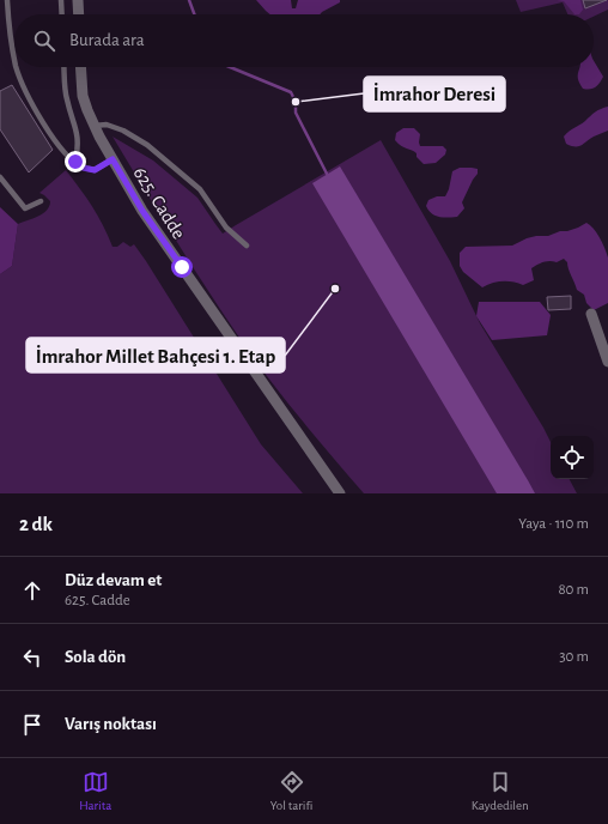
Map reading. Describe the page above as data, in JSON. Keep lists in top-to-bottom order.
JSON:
{
  "streets": {
    "street": ["625. Cadde"]
  },
  "places": ["İmrahor Deresi", "İmrahor Millet Bahçesi 1. Etap"],
  "page": {
    "search": "Burada ara",
    "heading": ["2 dk", "Yaya · 110 m"],
    "list": [
      ["Düz devam et", "625. Cadde", "80 m"],
      ["Sola dön", "30 m"],
      "Varış noktası"
    ],
    "nav": ["Harita", "Yol tarifi", "Kaydedilen"]
  }
}
